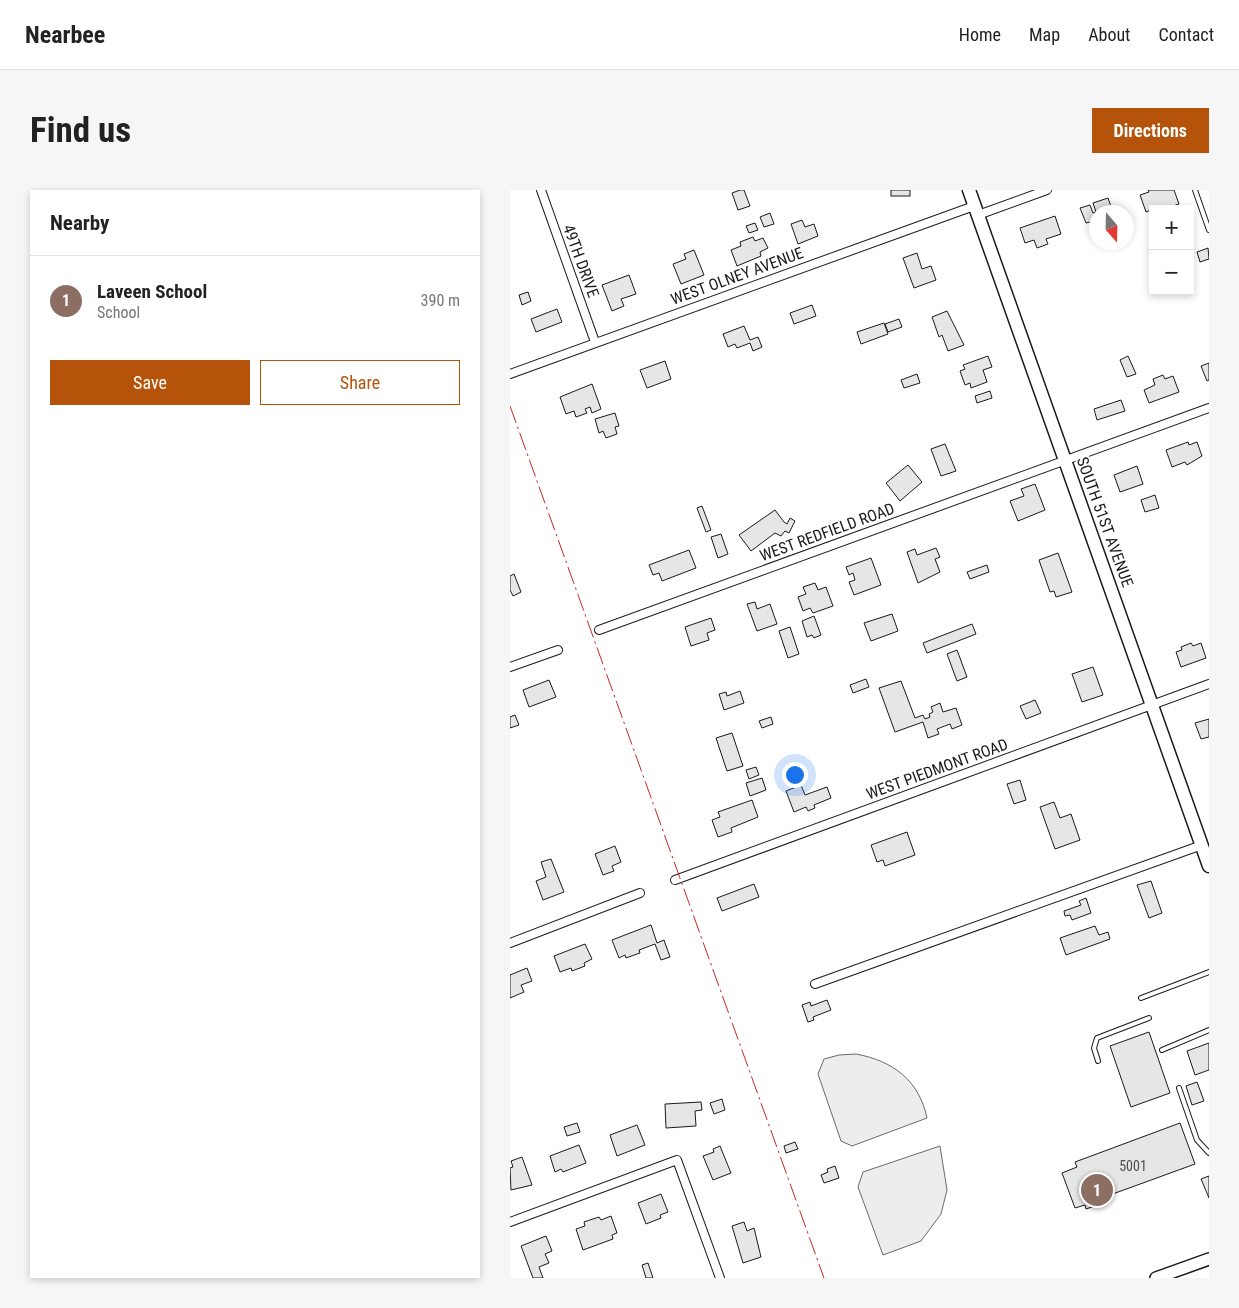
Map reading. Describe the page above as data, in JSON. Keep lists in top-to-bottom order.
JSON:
{
  "streets": {
    "main road": ["SOUTH 51ST AVENUE"],
    "street": [
      "49TH DRIVE",
      "WEST OLNEY AVENUE",
      "WEST REDFIELD ROAD",
      "WEST PIEDMONT ROAD"
    ]
  },
  "crossings": [
    ["49TH DRIVE", "WEST OLNEY AVENUE"],
    ["WEST OLNEY AVENUE", "SOUTH 51ST AVENUE"],
    ["SOUTH 51ST AVENUE", "WEST REDFIELD ROAD"],
    ["SOUTH 51ST AVENUE", "WEST PIEDMONT ROAD"]
  ],
  "house_numbers": ["5001"],
  "north": "bottom",
  "page": {
    "header": "Nearbee",
    "nav": [
      "Home",
      "Map",
      "About",
      "Contact"
    ],
    "buttons": [
      "Directions",
      ["Save", "Share"]
    ],
    "title": "Find us",
    "heading": "Nearby",
    "map_buttons": ["+", "−"],
    "list": [
      {
        "mark": "1",
        "name": "Laveen School",
        "note": "School",
        "value": "390 m"
      }
    ],
    "pins": "1"
  }
}
